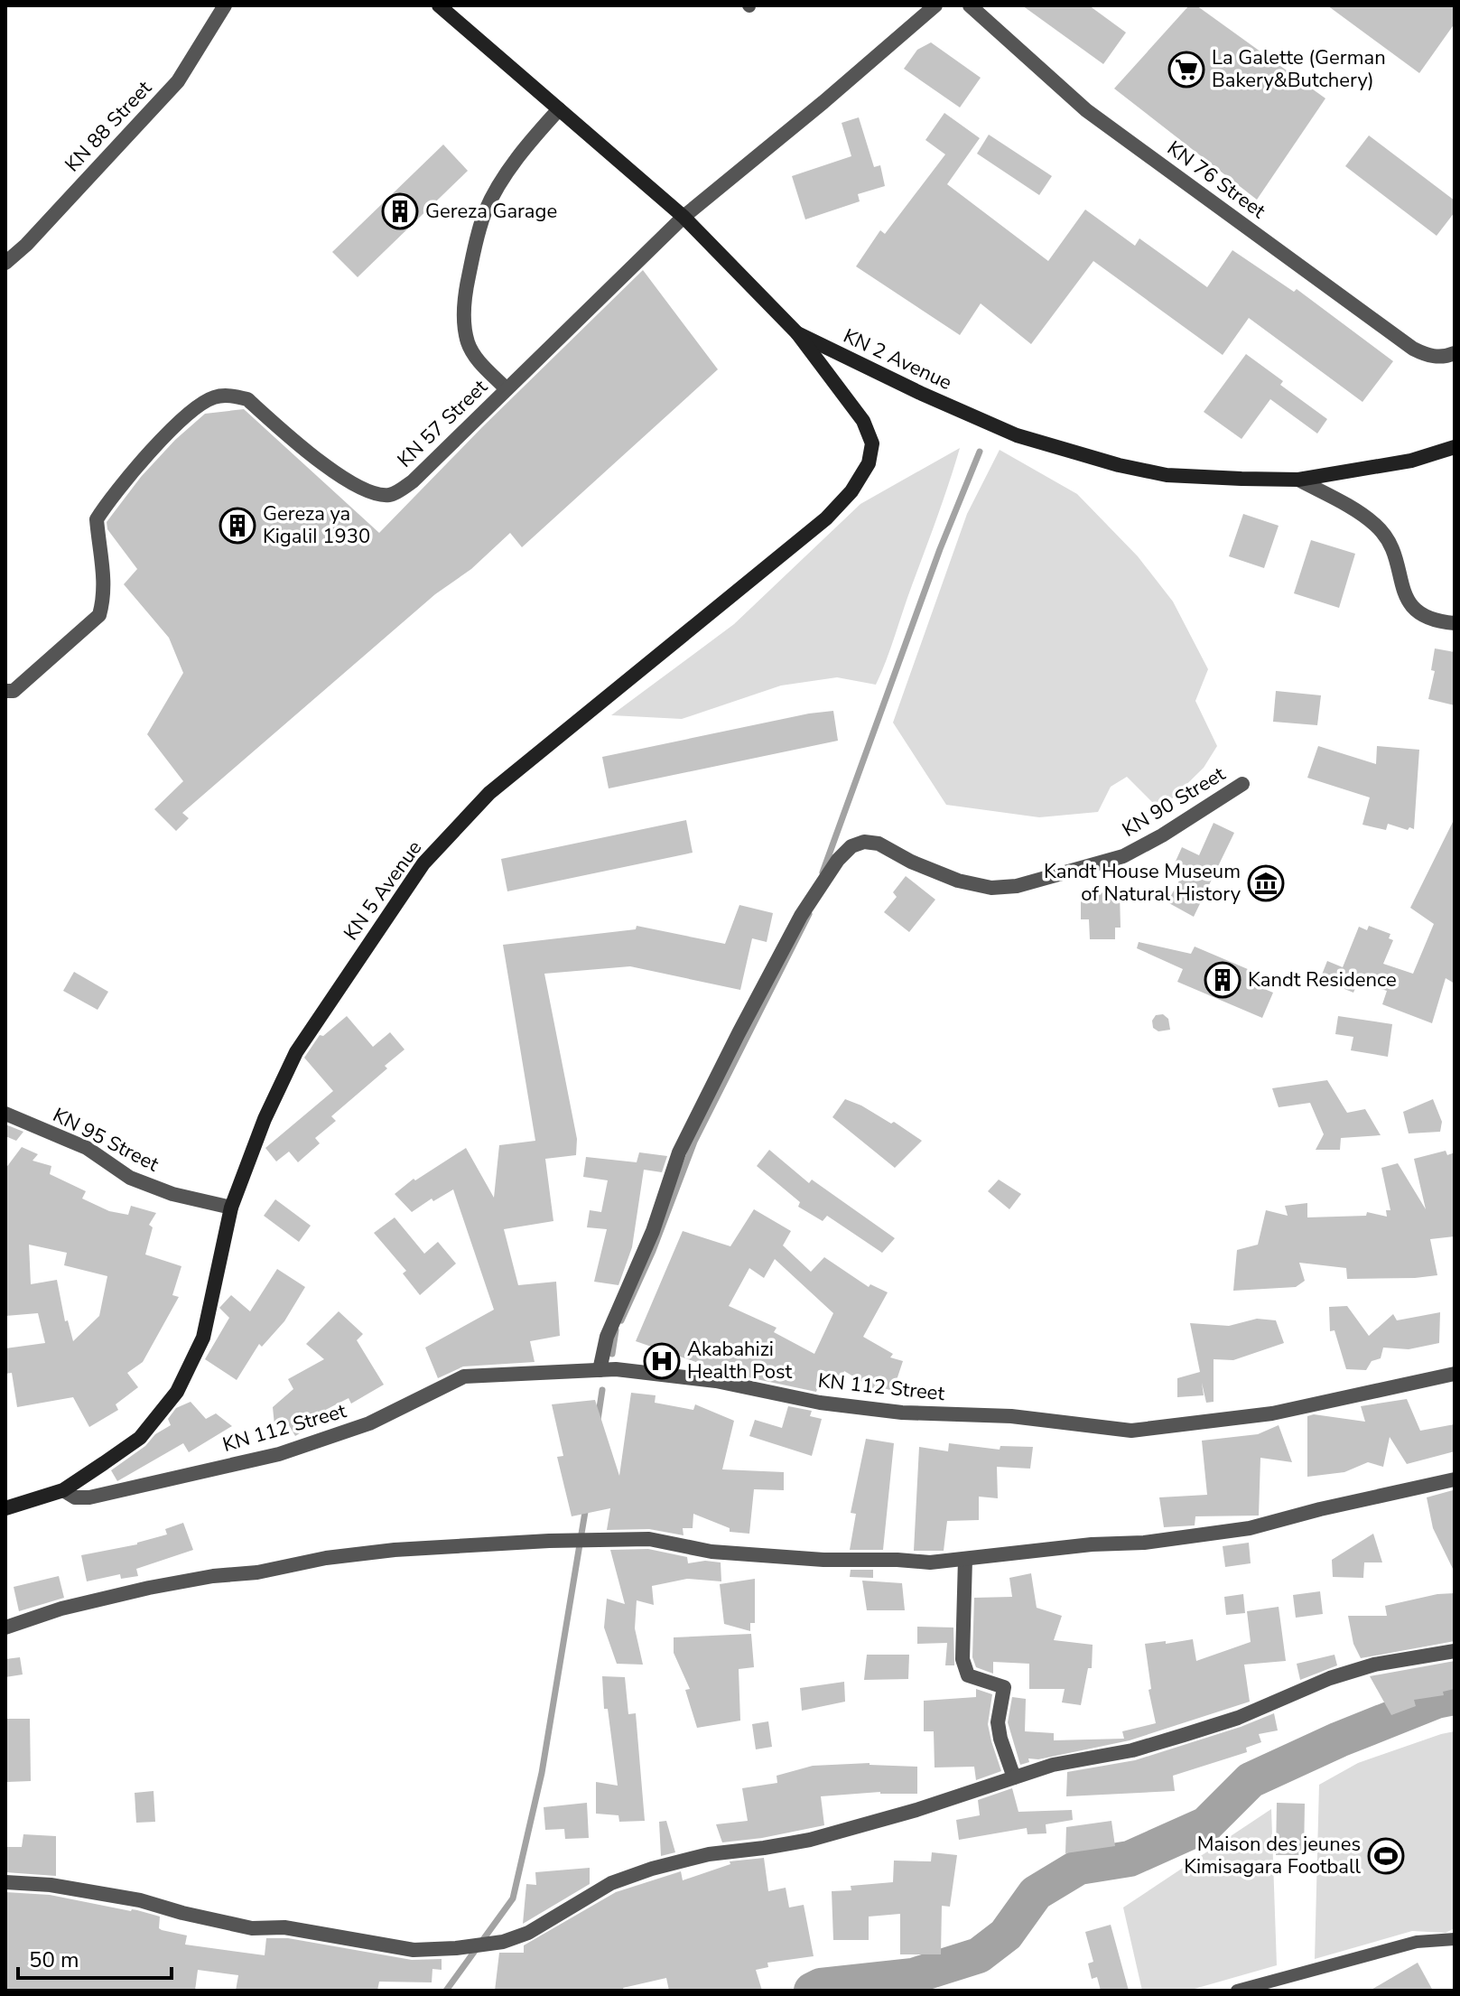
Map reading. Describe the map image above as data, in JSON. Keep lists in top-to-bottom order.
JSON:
{
  "streets": {
    "main road": ["KN 2 Avenue", "KN 5 Avenue"],
    "street": [
      "KN 88 Street",
      "KN 76 Street",
      "KN 57 Street",
      "KN 90 Street",
      "KN 95 Street",
      "KN 112 Street"
    ]
  },
  "crossings": [
    ["KN 2 Avenue", "KN 57 Street"],
    ["KN 2 Avenue", "KN 5 Avenue"],
    ["KN 90 Street", "KN 112 Street"],
    ["KN 5 Avenue", "KN 95 Street"],
    ["KN 5 Avenue", "KN 112 Street"]
  ],
  "places": {
    "supermarket": ["La Galette (German Bakery&Butchery)"],
    "building": ["Gereza Garage", "Gereza ya KigaliI 1930", "Kandt Residence"],
    "museum": ["Kandt House Museum of Natural History"],
    "hospital": ["Akabahizi Health Post"],
    "sports": ["Maison des jeunes Kimisagara Football"]
  },
  "scale_bar": "50 m"
}
